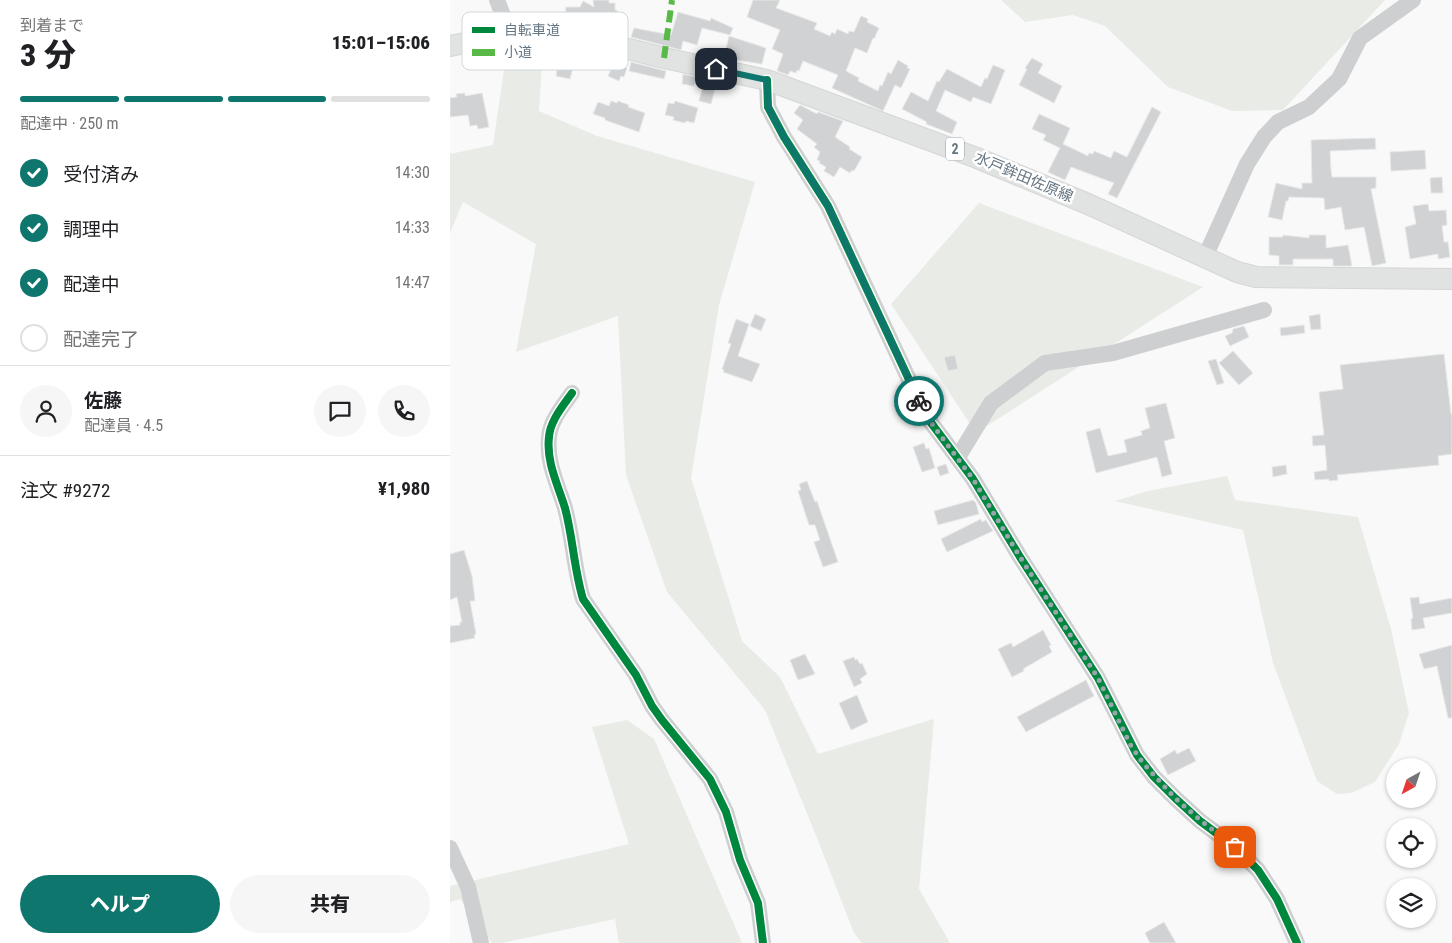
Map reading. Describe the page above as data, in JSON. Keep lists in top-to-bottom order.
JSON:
{
  "streets": {
    "main road": ["2", "水戸鉾田佐原線"]
  },
  "legend": ["自転車道", "小道"],
  "north": "bottom left",
  "page": {
    "heading": ["3 分", "到着まで", "15:01–15:06"],
    "panel": [
      "佐藤",
      "配達員 · 4.5",
      "注文 #9272",
      "¥1,980"
    ],
    "bar": "配達中 · 250 m",
    "list": [
      ["受付済み", "14:30"],
      ["調理中", "14:33"],
      ["配達中", "14:47"],
      "配達完了"
    ],
    "buttons": ["ヘルプ", "共有"]
  }
}
